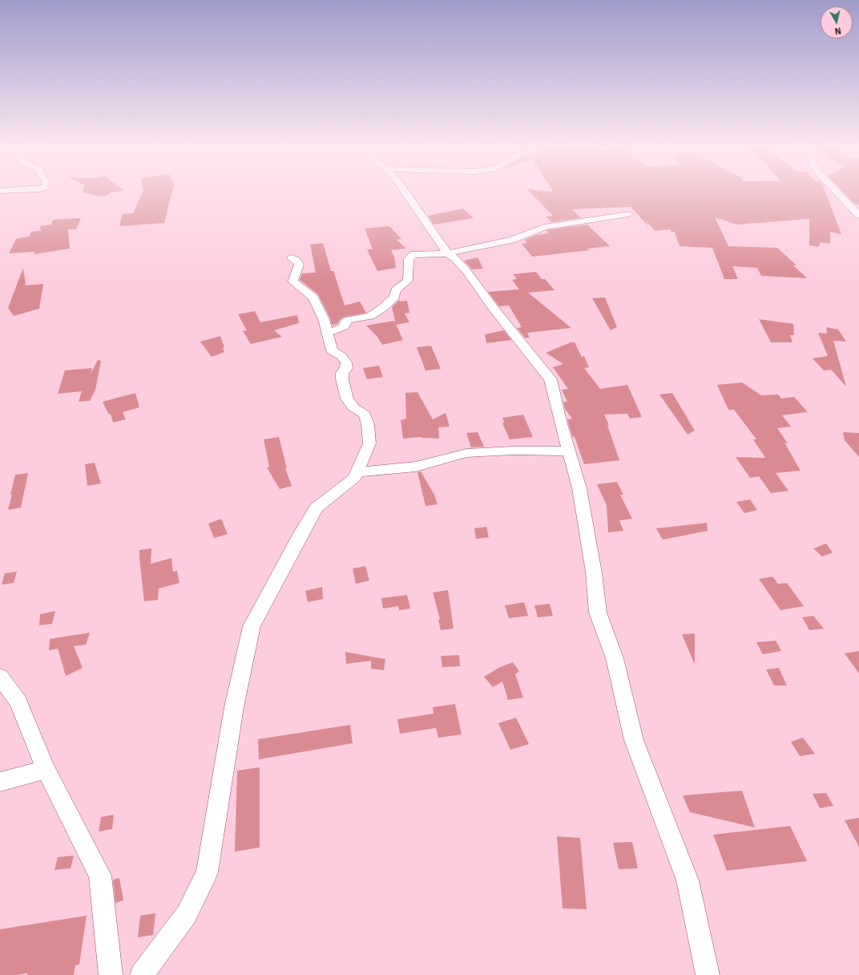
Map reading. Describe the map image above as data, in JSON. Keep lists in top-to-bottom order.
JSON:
{
  "north": "bottom"
}
